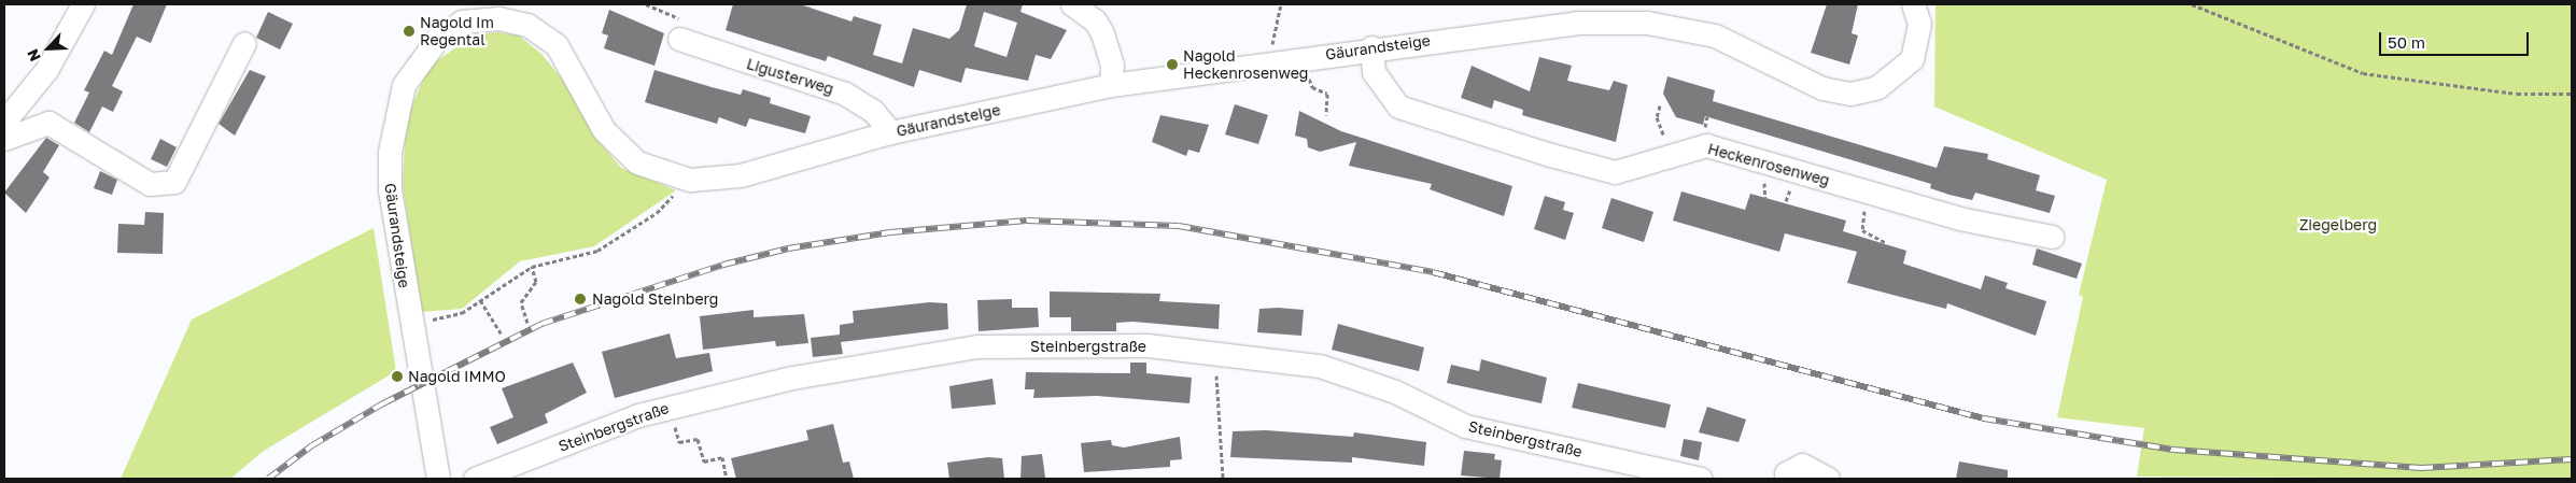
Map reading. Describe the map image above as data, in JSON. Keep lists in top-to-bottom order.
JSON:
{
  "streets": {
    "street": [
      "Gäurandsteige",
      "Ligusterweg",
      "Heckenrosenweg",
      "Steinbergstraße"
    ]
  },
  "crossings": [
    ["Gäurandsteige", "Ligusterweg"],
    ["Gäurandsteige", "Heckenrosenweg"]
  ],
  "parks": ["Ziegelberg"],
  "places": [
    "Nagold Im Regental",
    "Nagold Heckenrosenweg",
    "Nagold Steinberg",
    "Nagold IMMO"
  ],
  "scale_bar": "50 m",
  "north": "bottom left"
}
